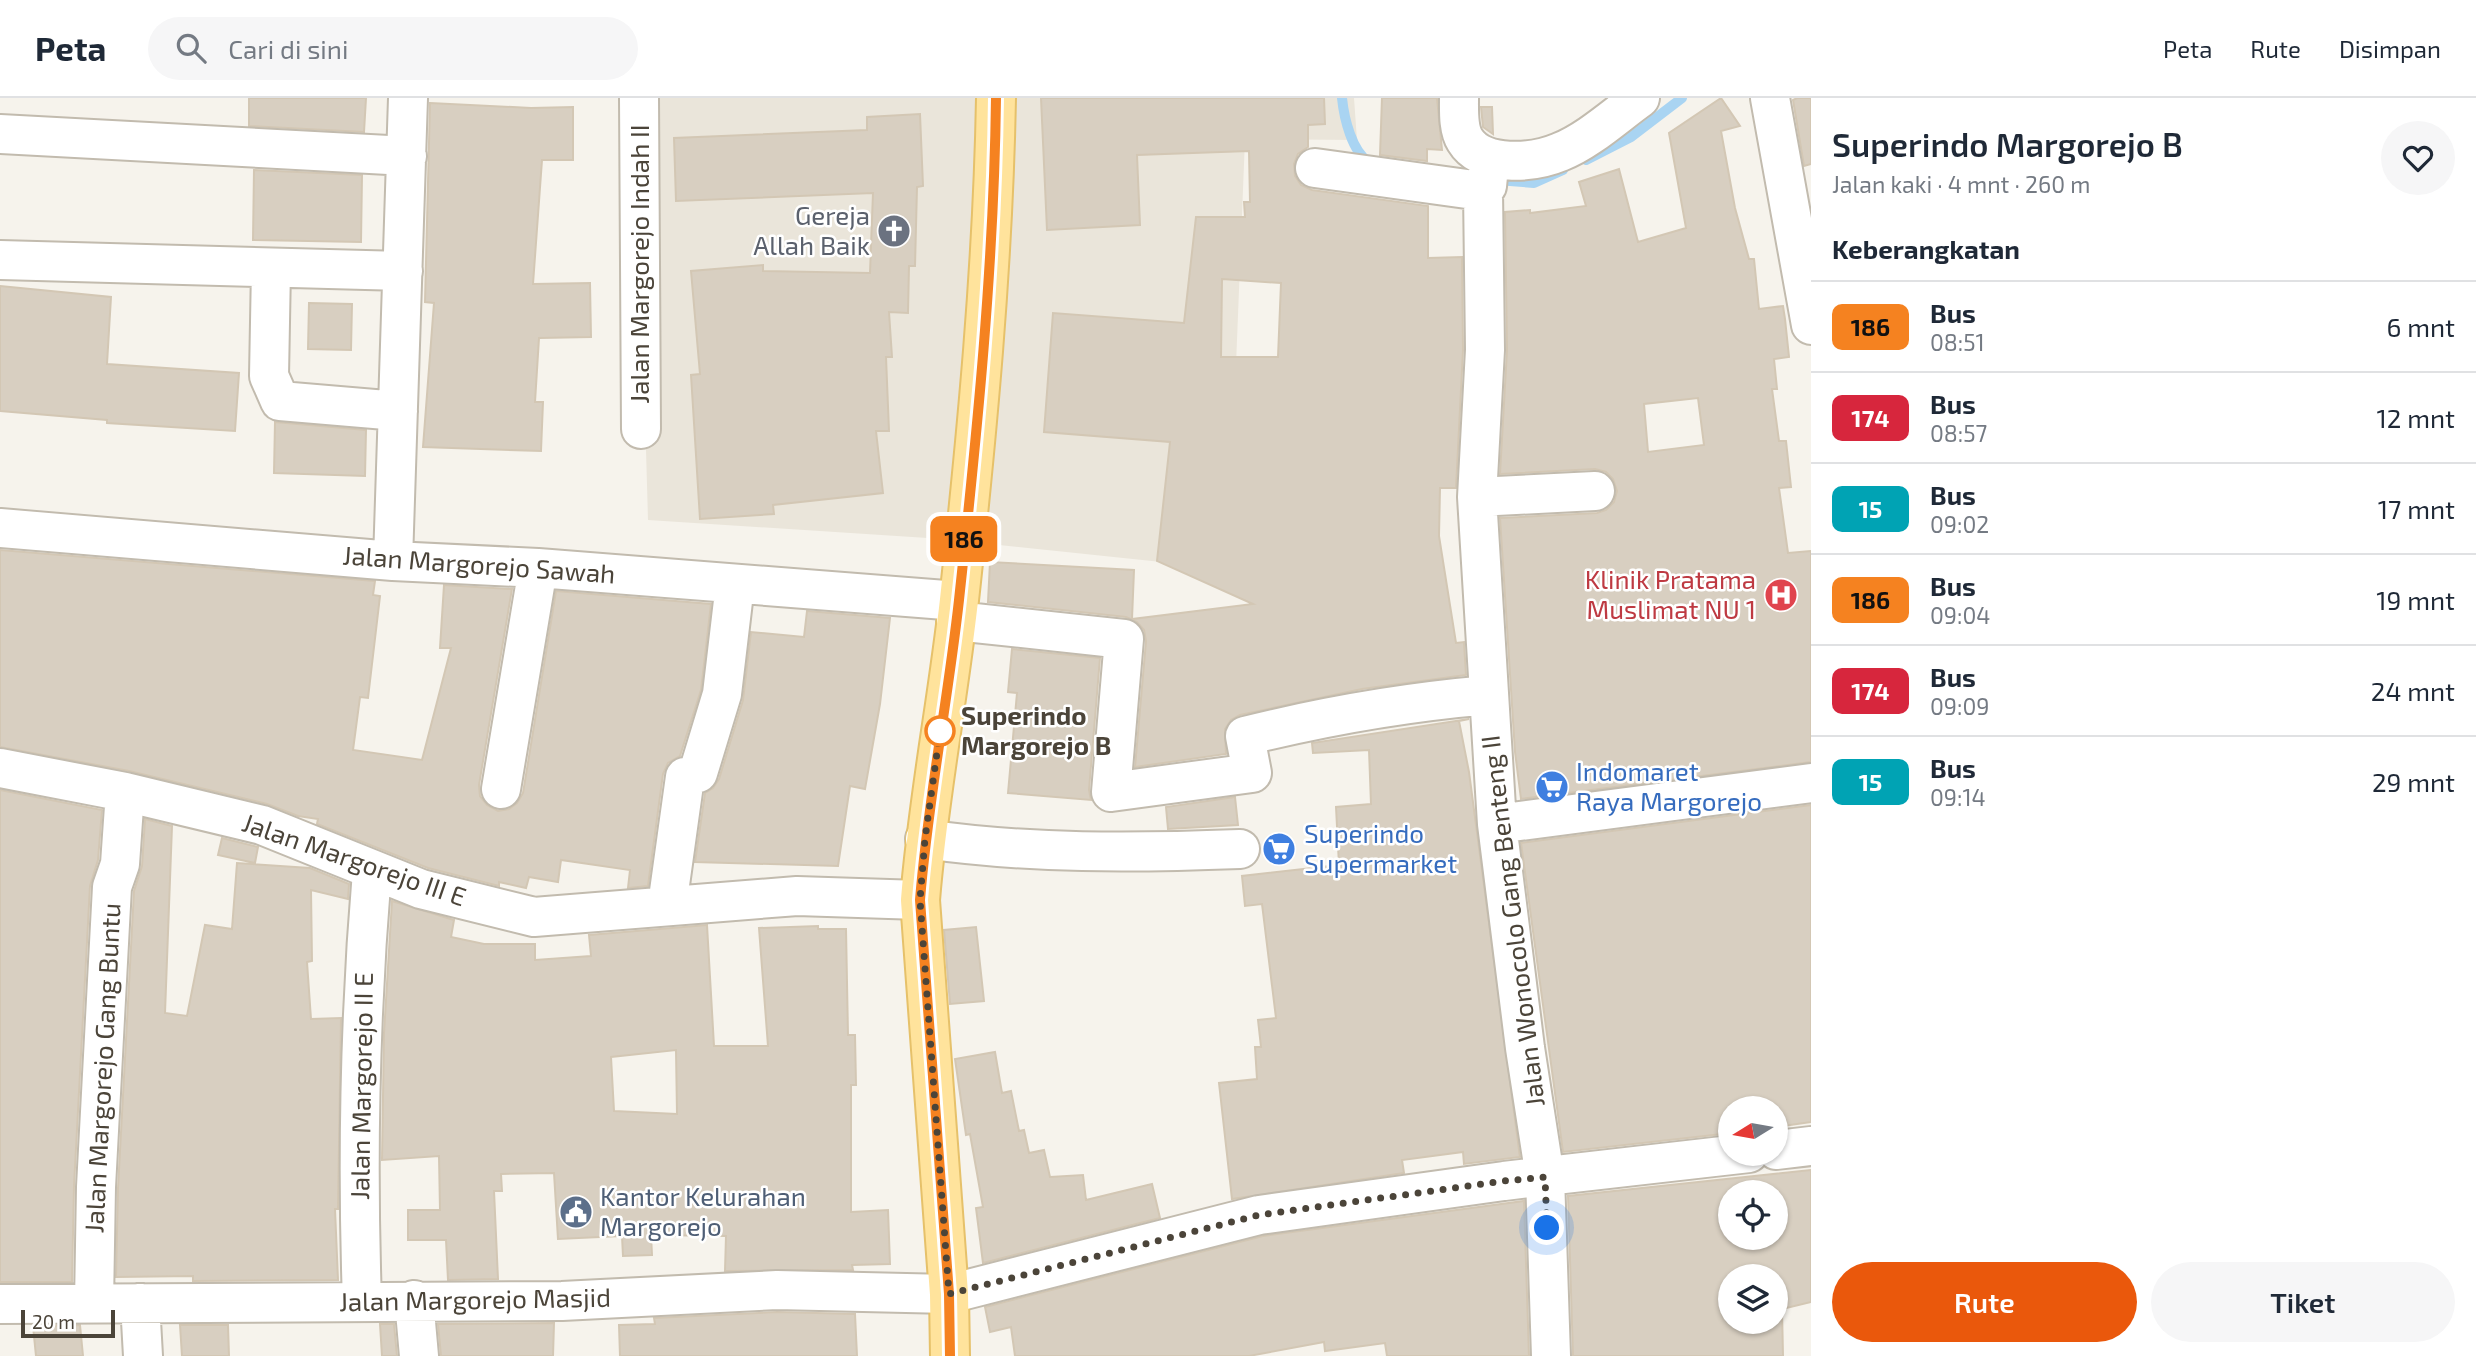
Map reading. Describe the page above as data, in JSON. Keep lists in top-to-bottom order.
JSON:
{
  "streets": {
    "street": [
      "Jalan Margorejo Indah II",
      "Jalan Margorejo Sawah",
      "Jalan Margorejo III E",
      "Jalan Wonocolo Gang Benteng II",
      "Jalan Margorejo Gang Buntu",
      "Jalan Margorejo II E",
      "Jalan Margorejo Masjid"
    ]
  },
  "crossings": [
    ["Jalan Margorejo Sawah", "Jalan Wonocolo Gang Benteng II"],
    ["Jalan Margorejo III E", "Jalan Margorejo Gang Buntu"],
    ["Jalan Margorejo III E", "Jalan Margorejo II E"],
    ["Jalan Wonocolo Gang Benteng II", "Jalan Margorejo Masjid"],
    ["Jalan Margorejo Gang Buntu", "Jalan Margorejo Masjid"],
    ["Jalan Margorejo II E", "Jalan Margorejo Masjid"]
  ],
  "places": {
    "church": ["Gereja Allah Baik"],
    "hospital": ["Klinik Pratama Muslimat NU 1"],
    "other": ["Superindo Margorejo B"],
    "supermarket": ["Indomaret Raya Margorejo", "Superindo Supermarket"],
    "public building": ["Kantor Kelurahan Margorejo"]
  },
  "lines": ["bus line 186"],
  "scale_bar": "20 m",
  "north": "left",
  "page": {
    "header": "Peta",
    "search": "Cari di sini",
    "nav": ["Peta", "Rute", "Disimpan"],
    "on_map": "186",
    "heading": [
      ["Superindo Margorejo B", "Jalan kaki · 4 mnt · 260 m"],
      "Keberangkatan"
    ],
    "list": [
      {
        "mark": "186",
        "name": "Bus",
        "note": "08:51",
        "value": "6 mnt"
      },
      {
        "mark": "174",
        "name": "Bus",
        "note": "08:57",
        "value": "12 mnt"
      },
      {
        "mark": "15",
        "name": "Bus",
        "note": "09:02",
        "value": "17 mnt"
      },
      {
        "mark": "186",
        "name": "Bus",
        "note": "09:04",
        "value": "19 mnt"
      },
      {
        "mark": "174",
        "name": "Bus",
        "note": "09:09",
        "value": "24 mnt"
      },
      {
        "mark": "15",
        "name": "Bus",
        "note": "09:14",
        "value": "29 mnt"
      }
    ],
    "buttons": ["Rute", "Tiket"],
    "scale": "20 m"
  }
}
